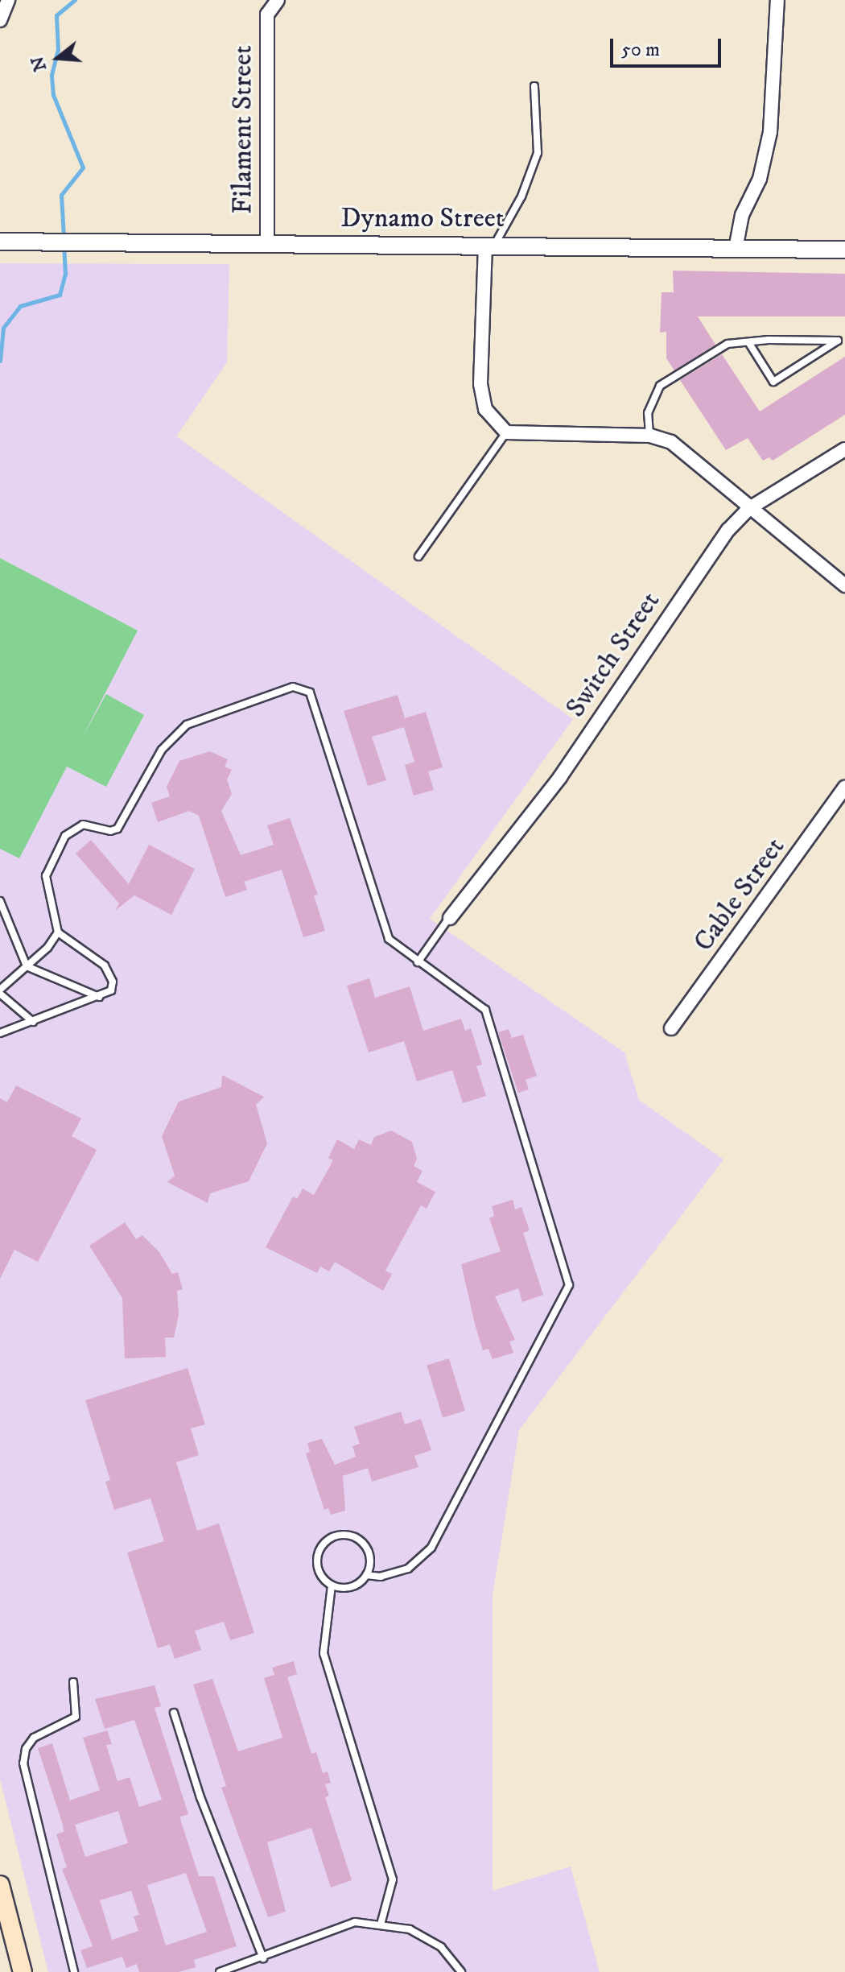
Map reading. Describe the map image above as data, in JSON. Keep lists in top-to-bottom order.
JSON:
{
  "streets": {
    "street": [
      "Filament Street",
      "Dynamo Street",
      "Switch Street",
      "Cable Street"
    ]
  },
  "crossings": [
    ["Filament Street", "Dynamo Street"]
  ],
  "scale_bar": "50 m",
  "north": "left"
}
